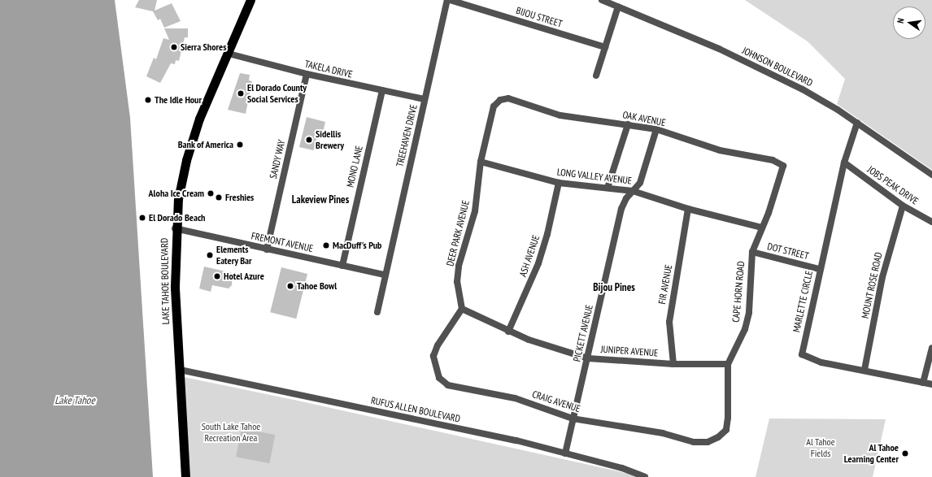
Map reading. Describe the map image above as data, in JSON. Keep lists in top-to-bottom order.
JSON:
{
  "streets": {
    "highway": ["LAKE TAHOE BOULEVARD"],
    "street": [
      "BIJOU STREET",
      "JOHNSON BOULEVARD",
      "TAKELA DRIVE",
      "OAK AVENUE",
      "TREEHAVEN DRIVE",
      "SANDY WAY",
      "MONO LANE",
      "LONG VALLEY AVENUE",
      "JOBS PEAK DRIVE",
      "DEER PARK AVENUE",
      "FREMONT AVENUE",
      "DOT STREET",
      "ASH AVENUE",
      "FIR AVENUE",
      "MOUNT ROSE ROAD",
      "CAPE HORN ROAD",
      "MARLETTE CIRCLE",
      "PICKETT AVENUE",
      "JUNIPER AVENUE",
      "CRAIG AVENUE",
      "RUFUS ALLEN BOULEVARD"
    ]
  },
  "crossings": [
    ["JOHNSON BOULEVARD", "MARLETTE CIRCLE"],
    ["TAKELA DRIVE", "TREEHAVEN DRIVE"],
    ["TAKELA DRIVE", "SANDY WAY"],
    ["TAKELA DRIVE", "MONO LANE"],
    ["TAKELA DRIVE", "LAKE TAHOE BOULEVARD"],
    ["OAK AVENUE", "DEER PARK AVENUE"],
    ["OAK AVENUE", "CAPE HORN ROAD"],
    ["OAK AVENUE", "PICKETT AVENUE"],
    ["TREEHAVEN DRIVE", "FREMONT AVENUE"],
    ["SANDY WAY", "FREMONT AVENUE"],
    ["MONO LANE", "FREMONT AVENUE"],
    ["LONG VALLEY AVENUE", "DEER PARK AVENUE"],
    ["LONG VALLEY AVENUE", "ASH AVENUE"],
    ["LONG VALLEY AVENUE", "FIR AVENUE"],
    ["LONG VALLEY AVENUE", "CAPE HORN ROAD"],
    ["LONG VALLEY AVENUE", "PICKETT AVENUE"],
    ["JOBS PEAK DRIVE", "MOUNT ROSE ROAD"],
    ["JOBS PEAK DRIVE", "MARLETTE CIRCLE"],
    ["DEER PARK AVENUE", "JUNIPER AVENUE"],
    ["DEER PARK AVENUE", "CRAIG AVENUE"],
    ["FREMONT AVENUE", "LAKE TAHOE BOULEVARD"],
    ["DOT STREET", "CAPE HORN ROAD"],
    ["DOT STREET", "MARLETTE CIRCLE"],
    ["ASH AVENUE", "JUNIPER AVENUE"],
    ["LAKE TAHOE BOULEVARD", "RUFUS ALLEN BOULEVARD"],
    ["FIR AVENUE", "JUNIPER AVENUE"],
    ["MOUNT ROSE ROAD", "MARLETTE CIRCLE"],
    ["CAPE HORN ROAD", "JUNIPER AVENUE"],
    ["CAPE HORN ROAD", "CRAIG AVENUE"],
    ["PICKETT AVENUE", "JUNIPER AVENUE"],
    ["PICKETT AVENUE", "CRAIG AVENUE"],
    ["PICKETT AVENUE", "RUFUS ALLEN BOULEVARD"],
    ["JUNIPER AVENUE", "CRAIG AVENUE"]
  ],
  "districts": ["Lakeview Pines", "Bijou Pines"],
  "water": ["Lake Tahoe"],
  "parks": ["South Lake Tahoe Recreation Area", "Al Tahoe Fields"],
  "places": [
    "Sierra Shores",
    "El Dorado County Social Services",
    "The Idle Hour",
    "Sidellis Brewery",
    "Bank of America",
    "Aloha Ice Cream",
    "Freshies",
    "El Dorado Beach",
    "MacDuff's Pub",
    "Elements Eatery Bar",
    "Hotel Azure",
    "Tahoe Bowl",
    "Al Tahoe Learning Center"
  ],
  "north": "left"
}
